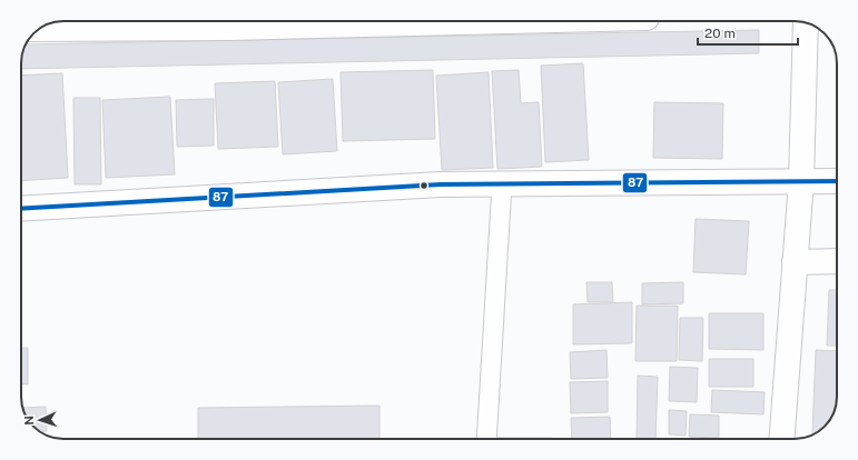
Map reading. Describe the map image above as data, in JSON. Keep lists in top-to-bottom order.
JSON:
{
  "lines": ["transit line 87"],
  "scale_bar": "20 m",
  "north": "left"
}
